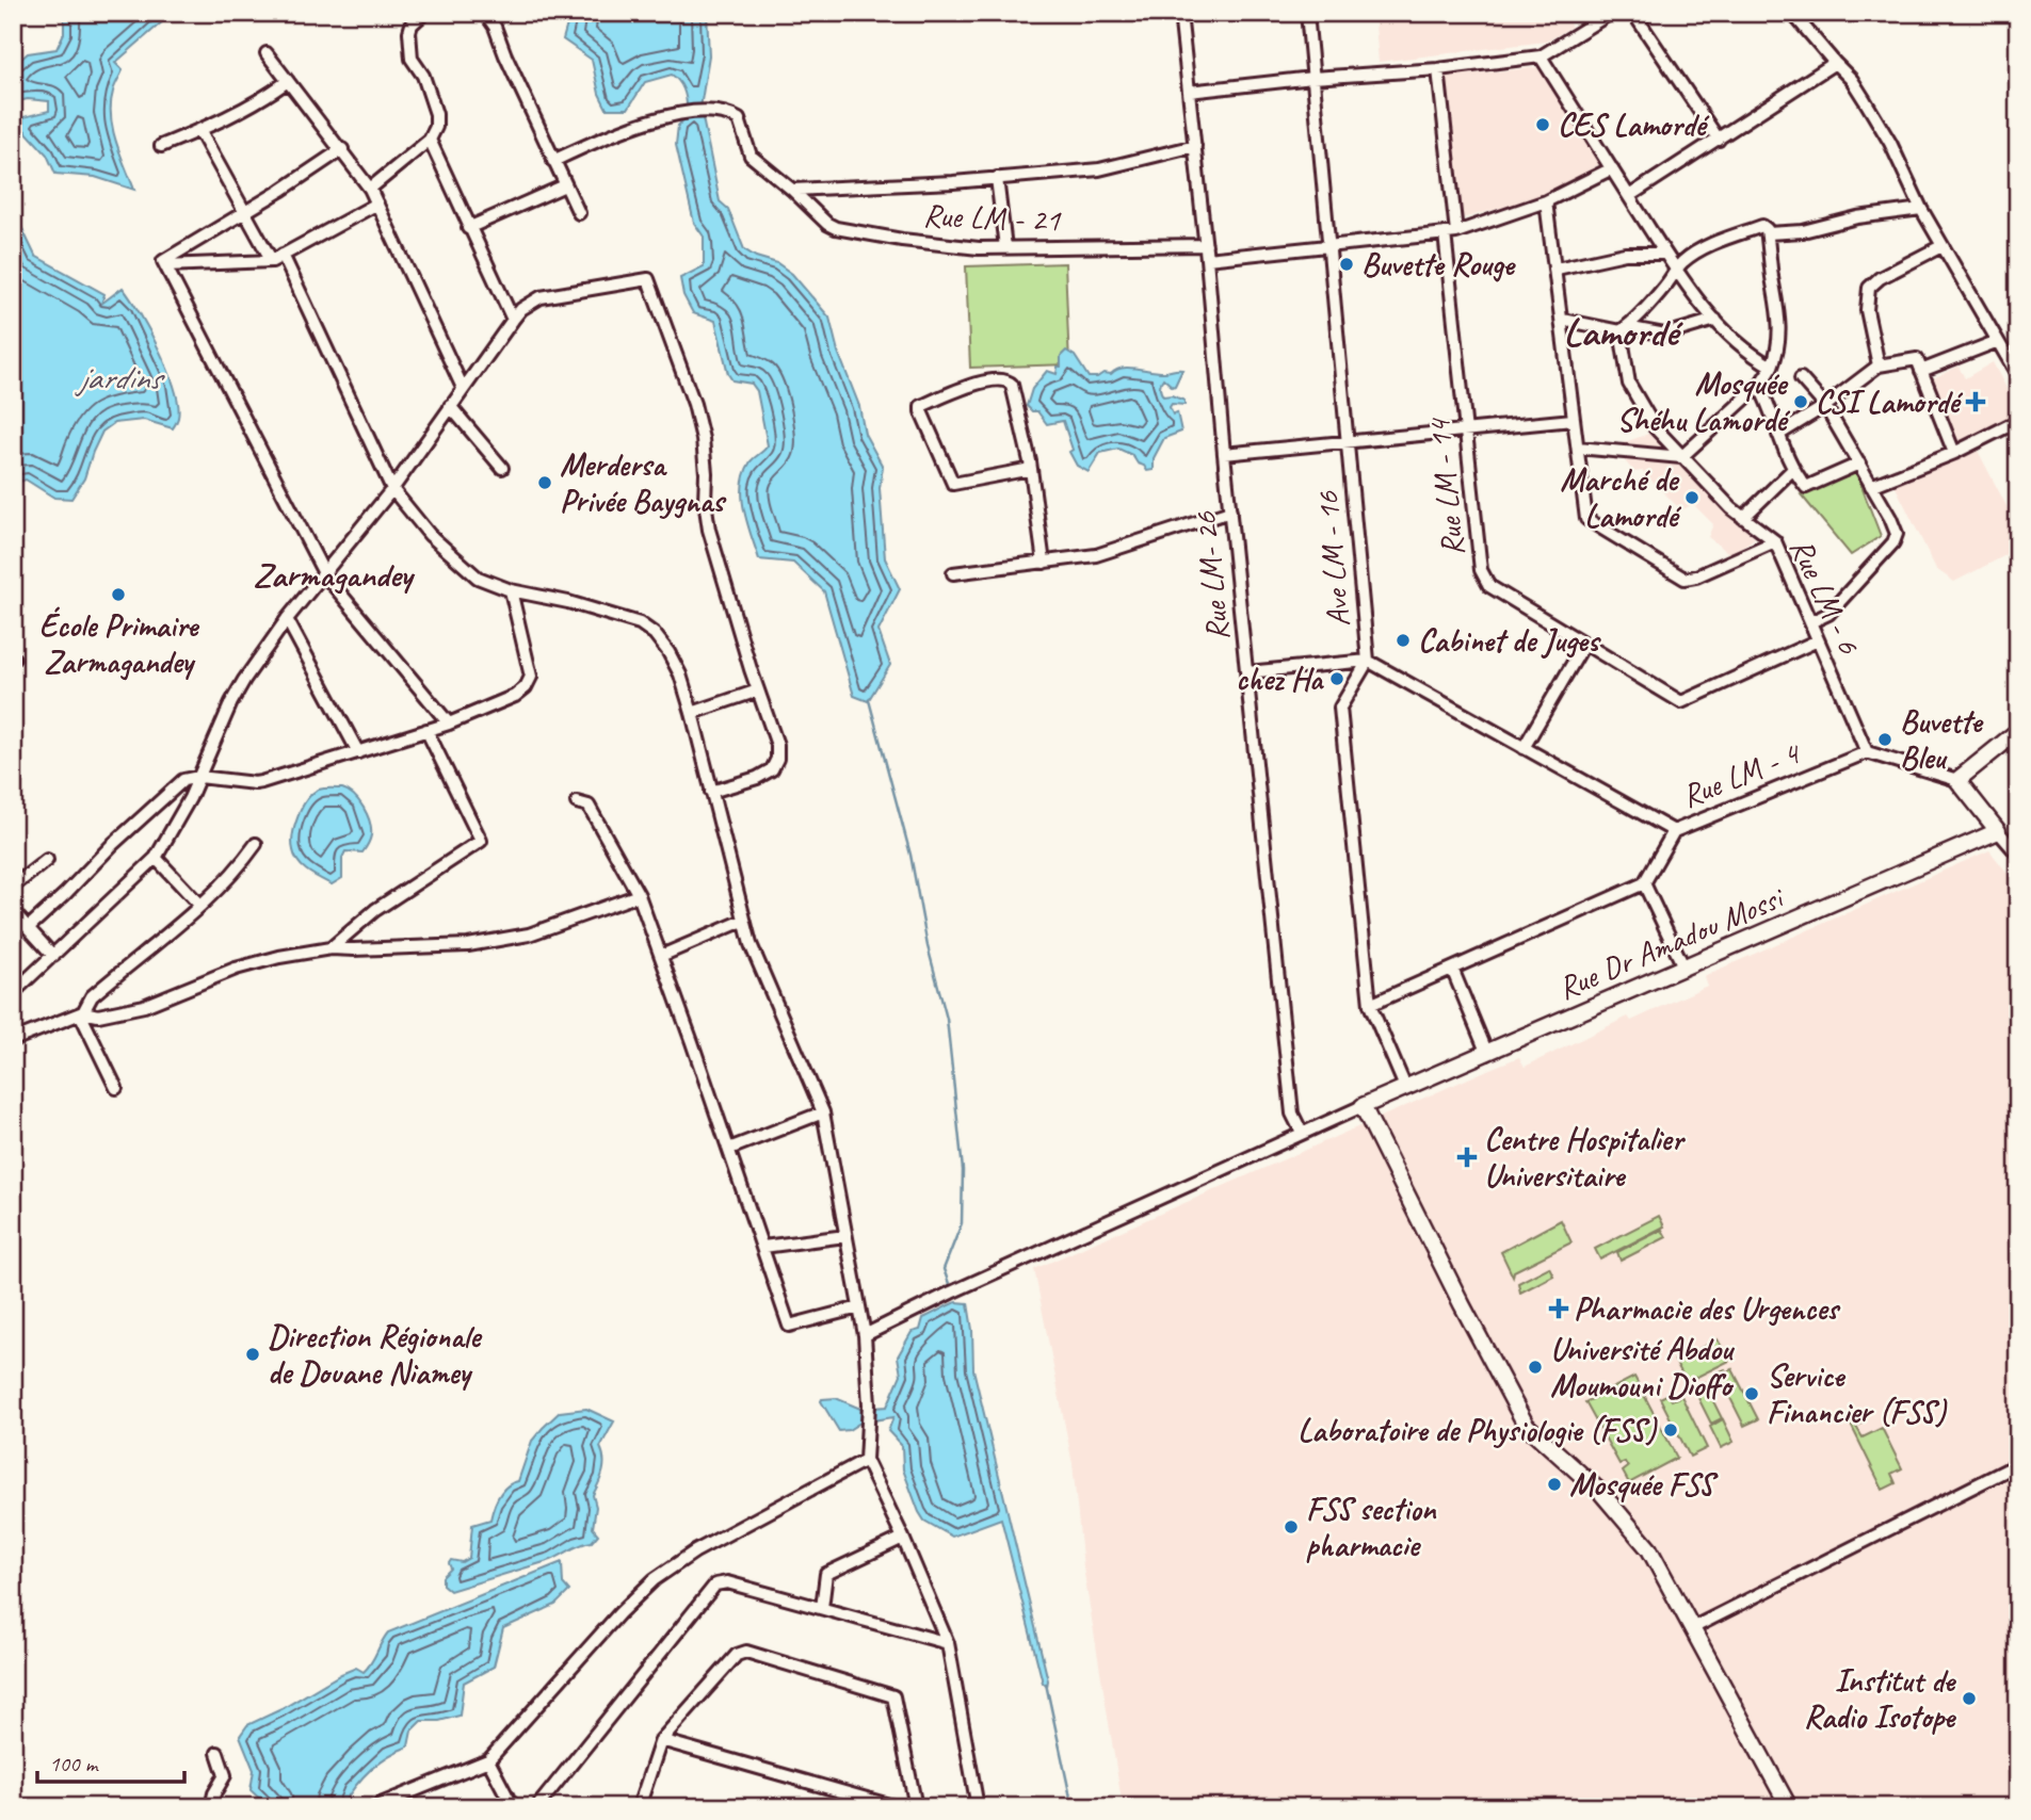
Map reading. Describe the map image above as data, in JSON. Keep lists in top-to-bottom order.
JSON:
{
  "streets": {
    "street": [
      "Rue LM - 21",
      "Rue LM - 14",
      "Ave LM - 16",
      "Rue LM- 26",
      "Rue LM - 6",
      "Rue LM - 4",
      "Rue Dr Amadou Mossi"
    ]
  },
  "crossings": [
    ["Rue LM - 21", "Rue LM- 26"],
    ["Rue LM - 14", "Rue LM - 6"],
    ["Ave LM - 16", "Rue LM - 4"],
    ["Ave LM - 16", "Rue Dr Amadou Mossi"],
    ["Rue LM - 6", "Rue LM - 4"]
  ],
  "districts": ["Lamordé", "Zarmagandey"],
  "water": ["jardins"],
  "places": {
    "other": [
      "CES Lamordé",
      "Buvette Rouge",
      "Mosquée Shéhu Lamordé",
      "Merdersa Privée Baygnas",
      "Marché de Lamordé",
      "École Primaire Zarmagandey",
      "Cabinet de Juges",
      "chez Ha",
      "Buvette Bleu",
      "Direction Régionale de Douane Niamey",
      "Université Abdou Moumouni Dioffo",
      "Service Financier (FSS)",
      "Laboratoire de Physiologie (FSS)",
      "Mosquée FSS",
      "FSS section pharmacie",
      "Institut de Radio Isotope"
    ],
    "health": ["CSI Lamordé", "Centre Hospitalier Universitaire", "Pharmacie des Urgences"]
  },
  "scale_bar": "100 m"
}
